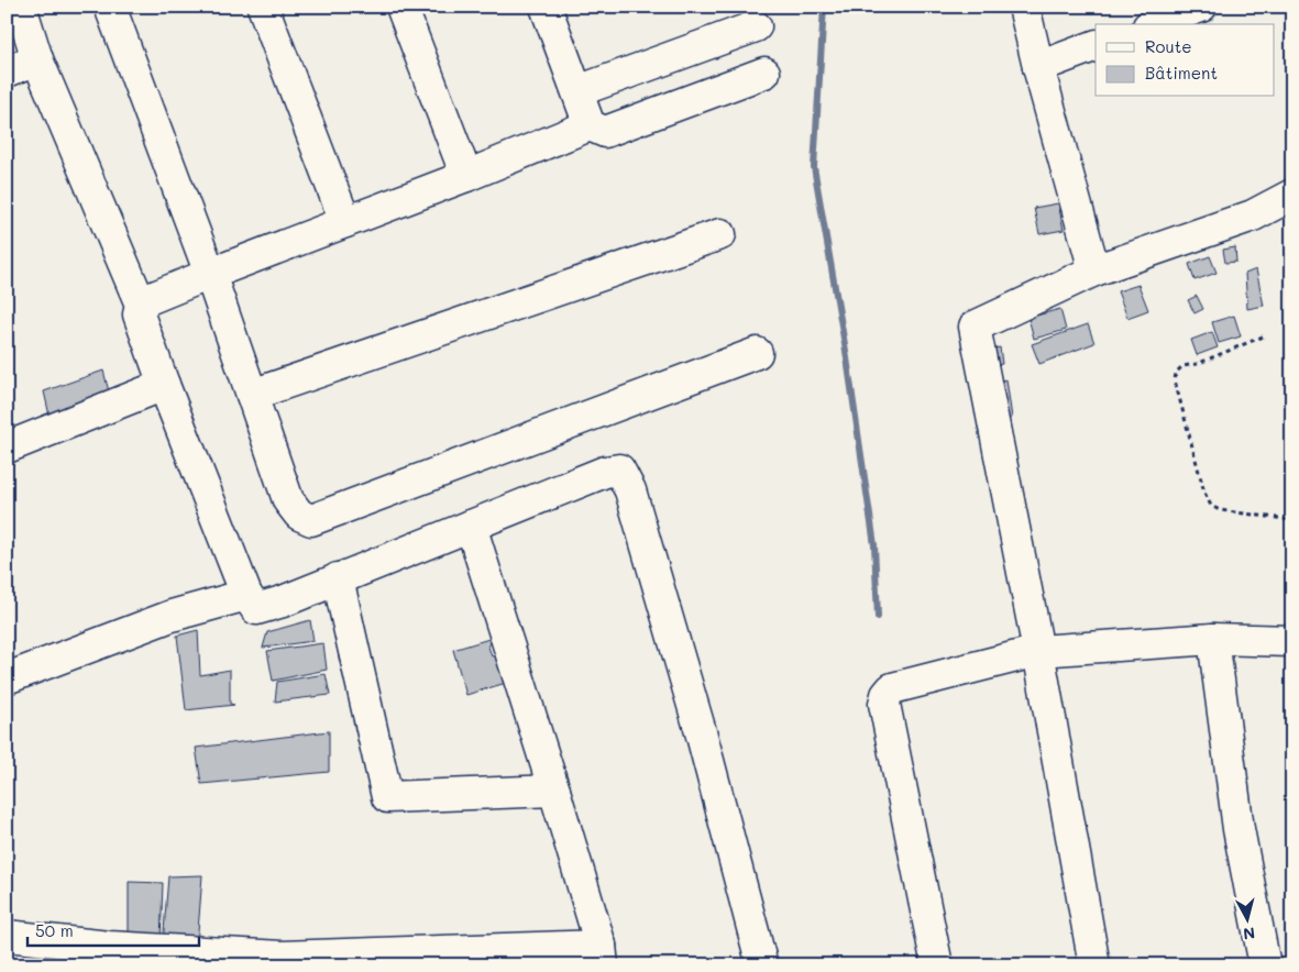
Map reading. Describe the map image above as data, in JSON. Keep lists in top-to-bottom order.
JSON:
{
  "legend": ["Route", "Bâtiment"],
  "scale_bar": "50 m",
  "north": "bottom"
}
